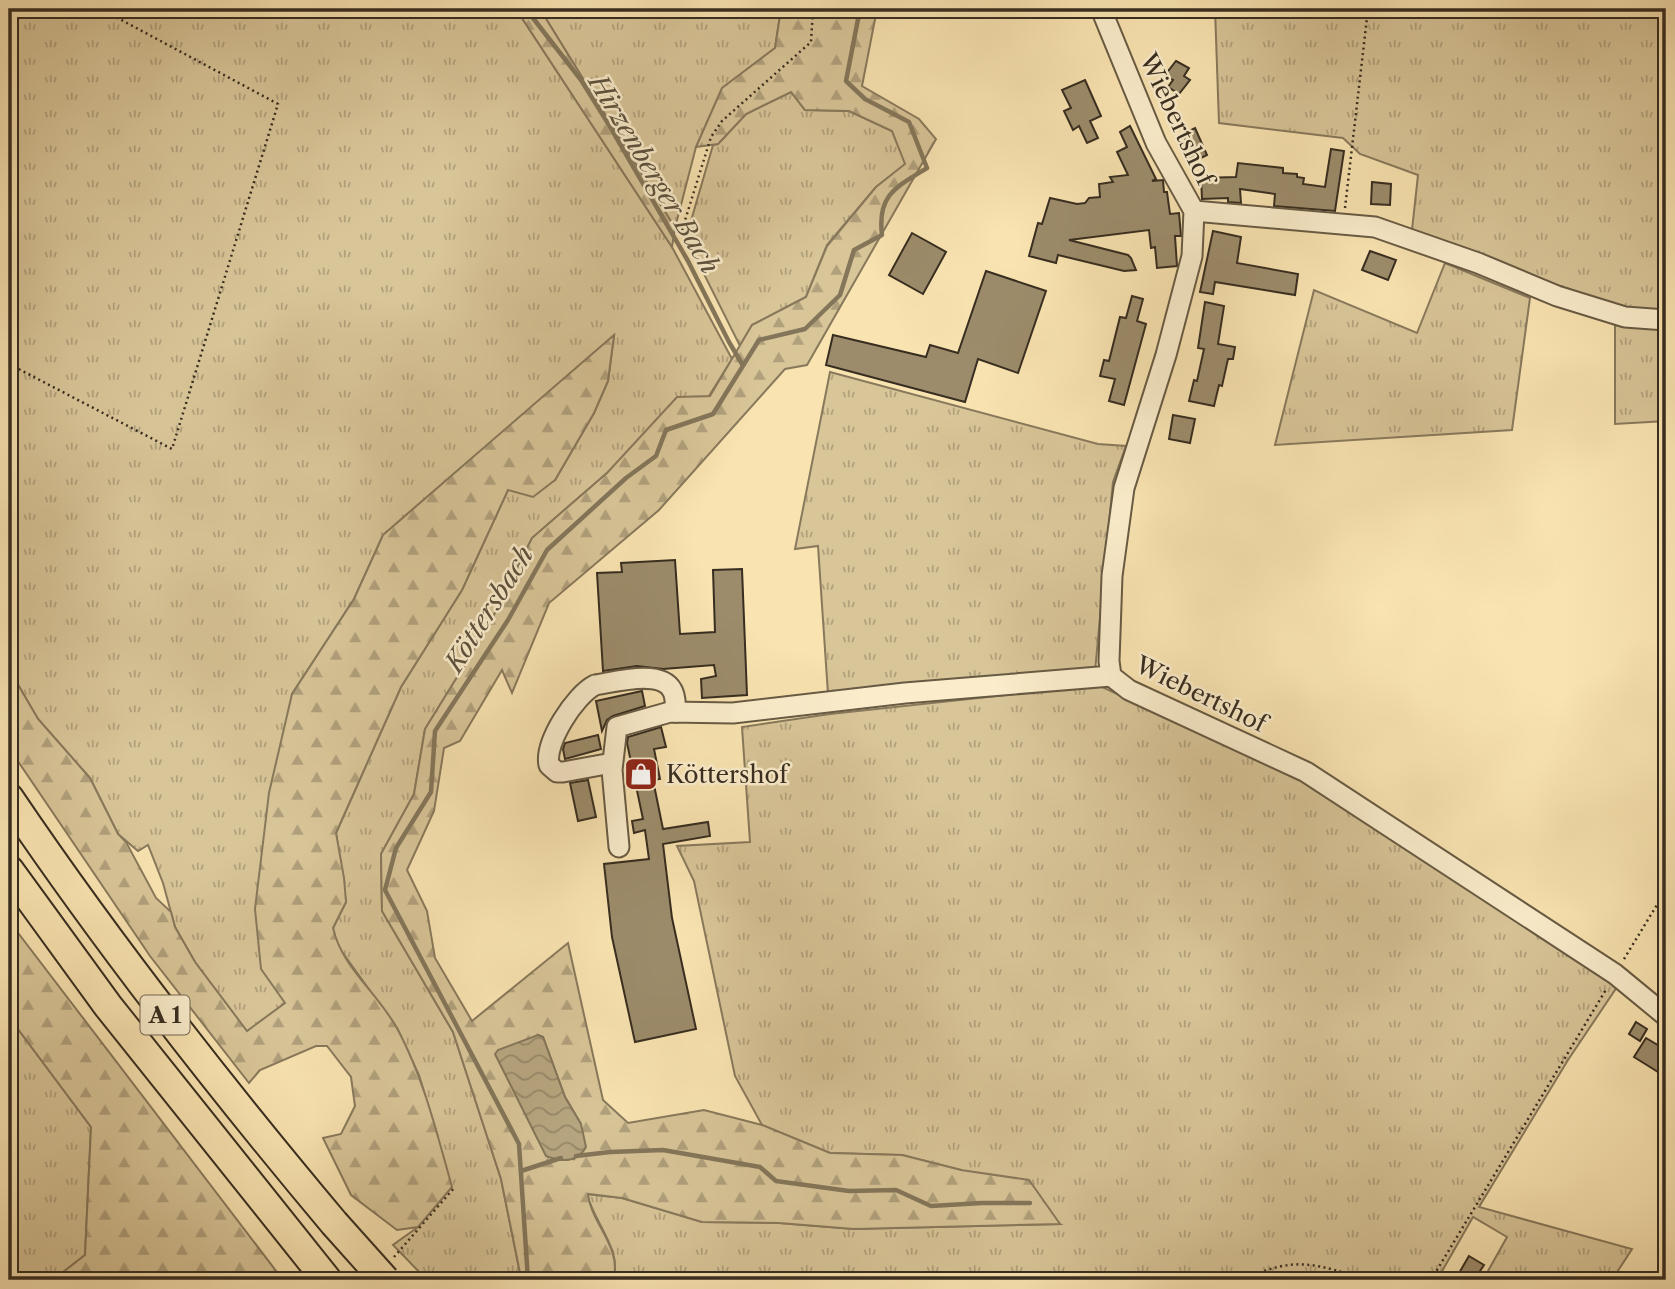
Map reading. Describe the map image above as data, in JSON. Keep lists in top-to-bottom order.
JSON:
{
  "streets": {
    "highway": ["A 1"],
    "street": ["Wiebertshof"]
  },
  "water": ["Hirzenberger Bach", "Köttersbach"],
  "places": {
    "shop": ["Köttershof"]
  }
}
